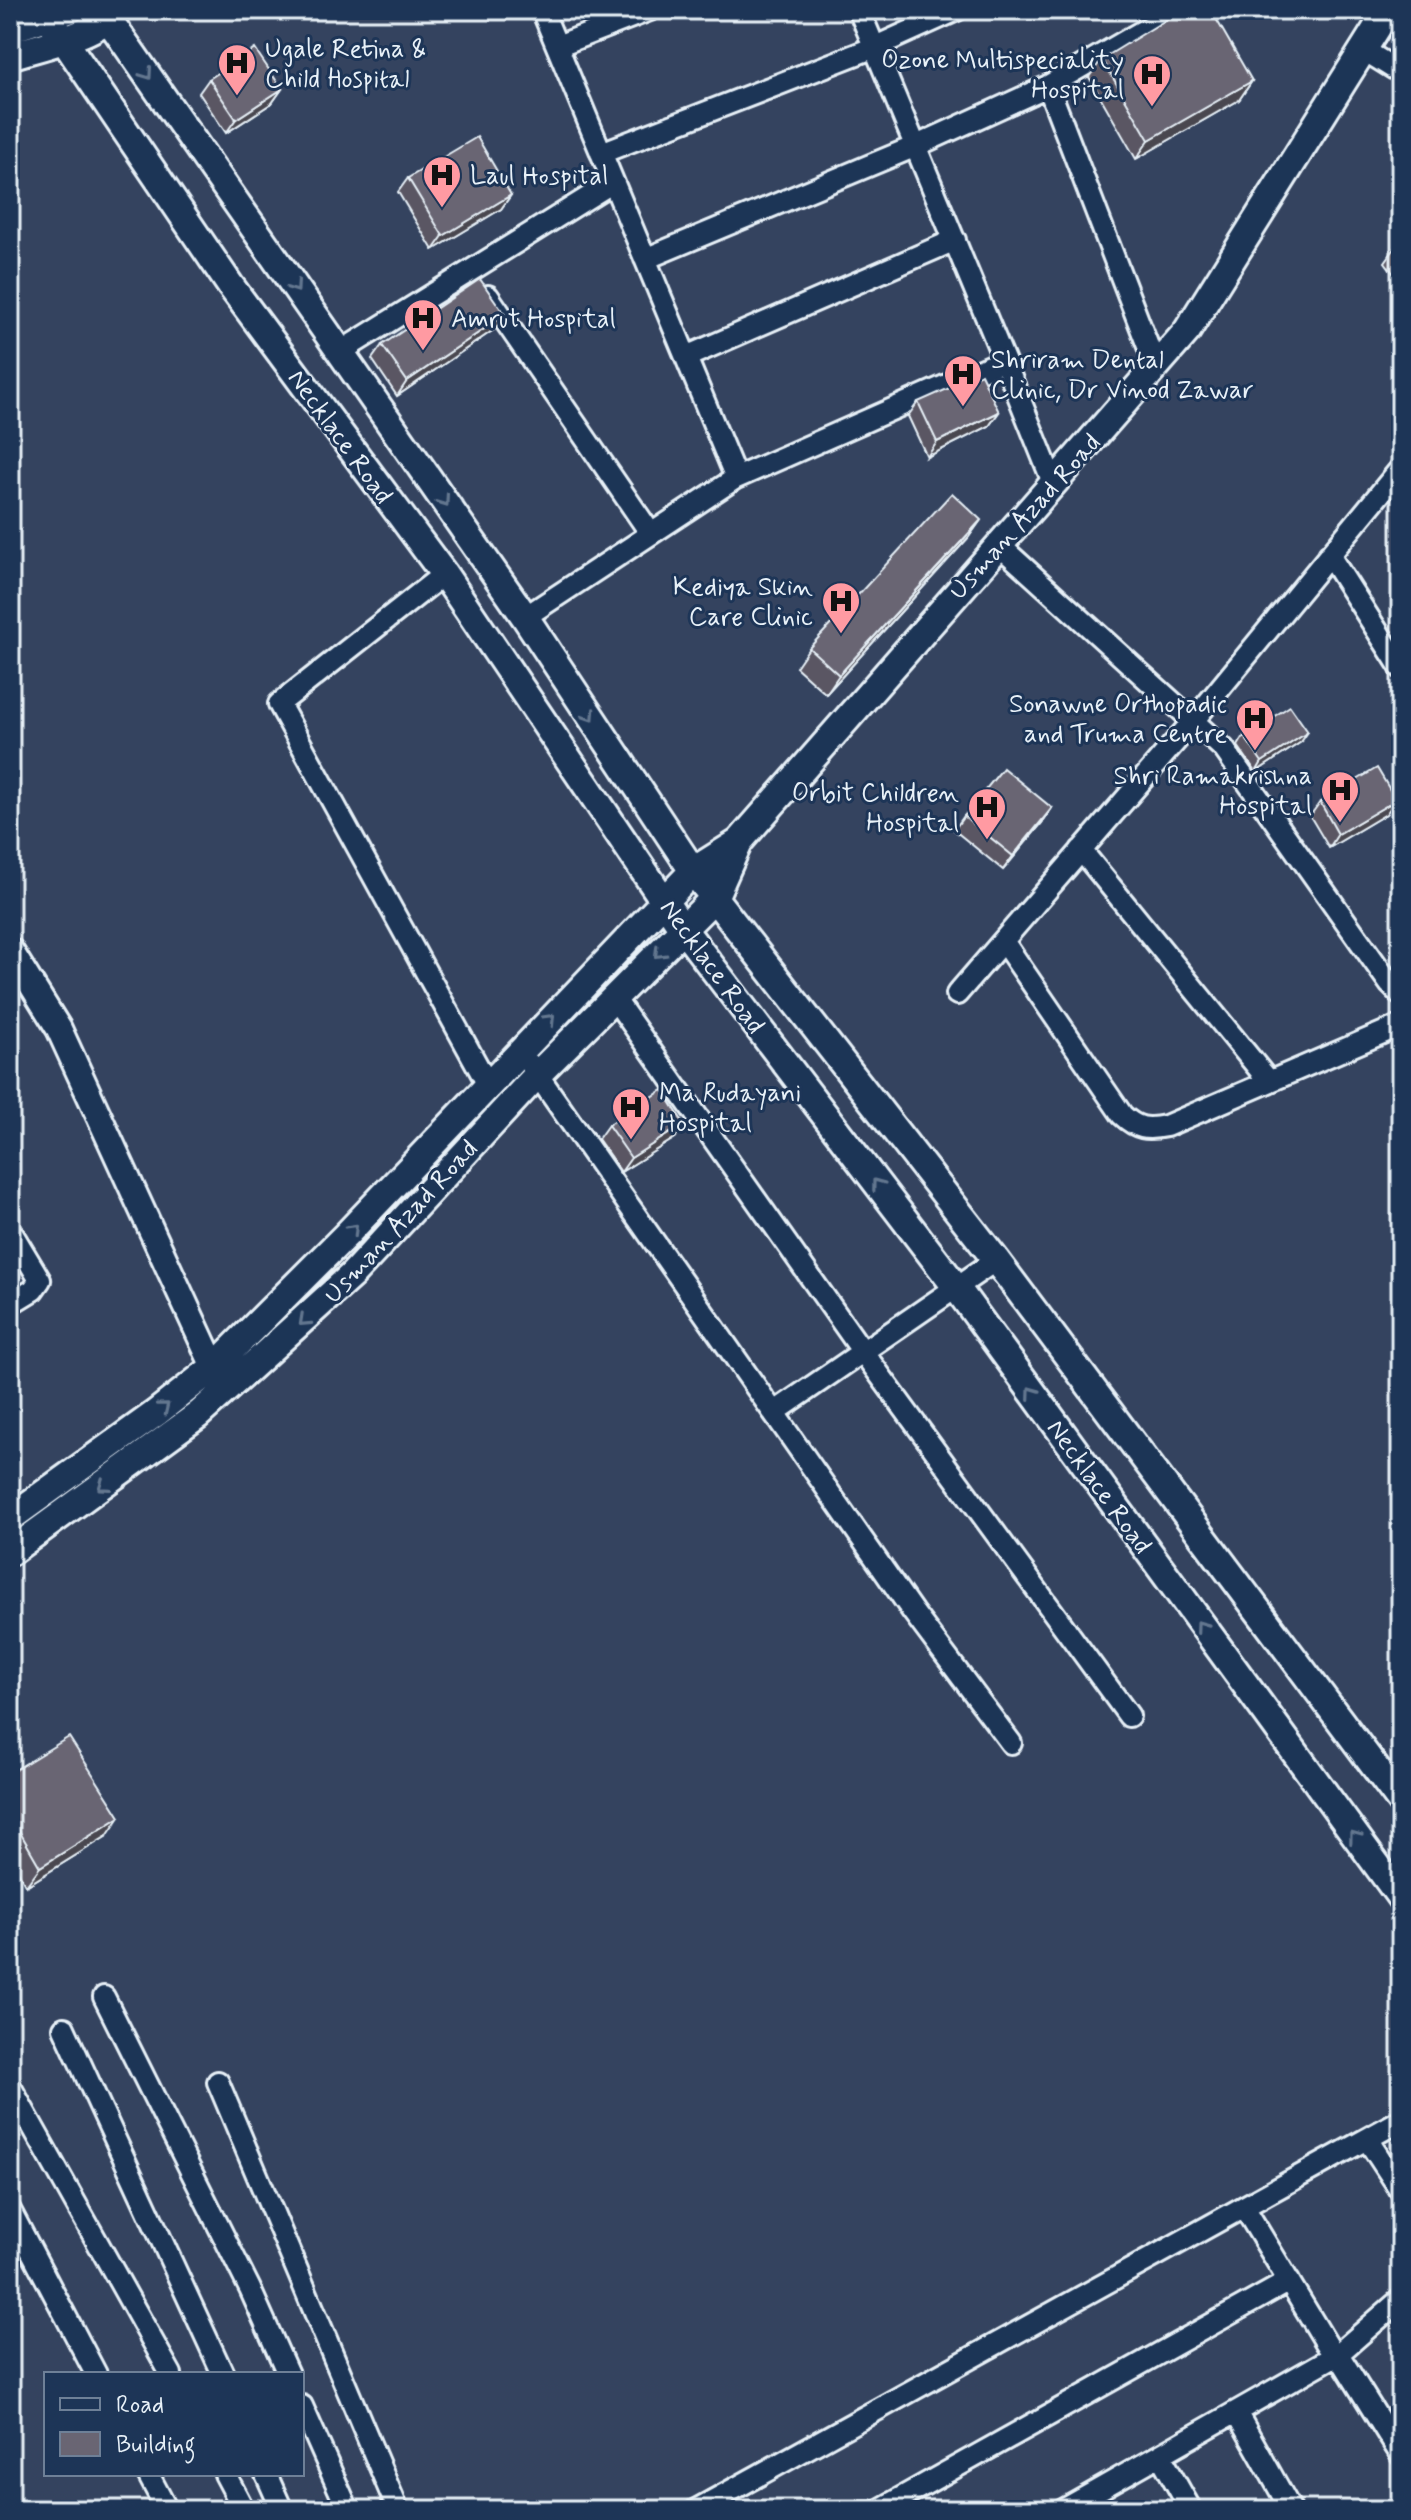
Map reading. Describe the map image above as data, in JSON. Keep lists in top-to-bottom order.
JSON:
{
  "streets": {
    "main road": ["Necklace Road", "Usman Azad Road"]
  },
  "crossings": [
    ["Necklace Road", "Usman Azad Road"]
  ],
  "places": {
    "hospital": [
      "Ugale Retina & Child Hospital",
      "Ozone Multispeciality Hospital",
      "Laul Hospital",
      "Amrut Hospital",
      "Shriram Dental Clinic, Dr Vinod Zawar",
      "Kediya Skin Care Clinic",
      "Sonawne Orthopadic and Truma Centre",
      "Shri Ramakrishna Hospital",
      "Orbit Children Hospital",
      "Ma Rudayani Hospital"
    ]
  },
  "legend": ["Road", "Building"]
}
